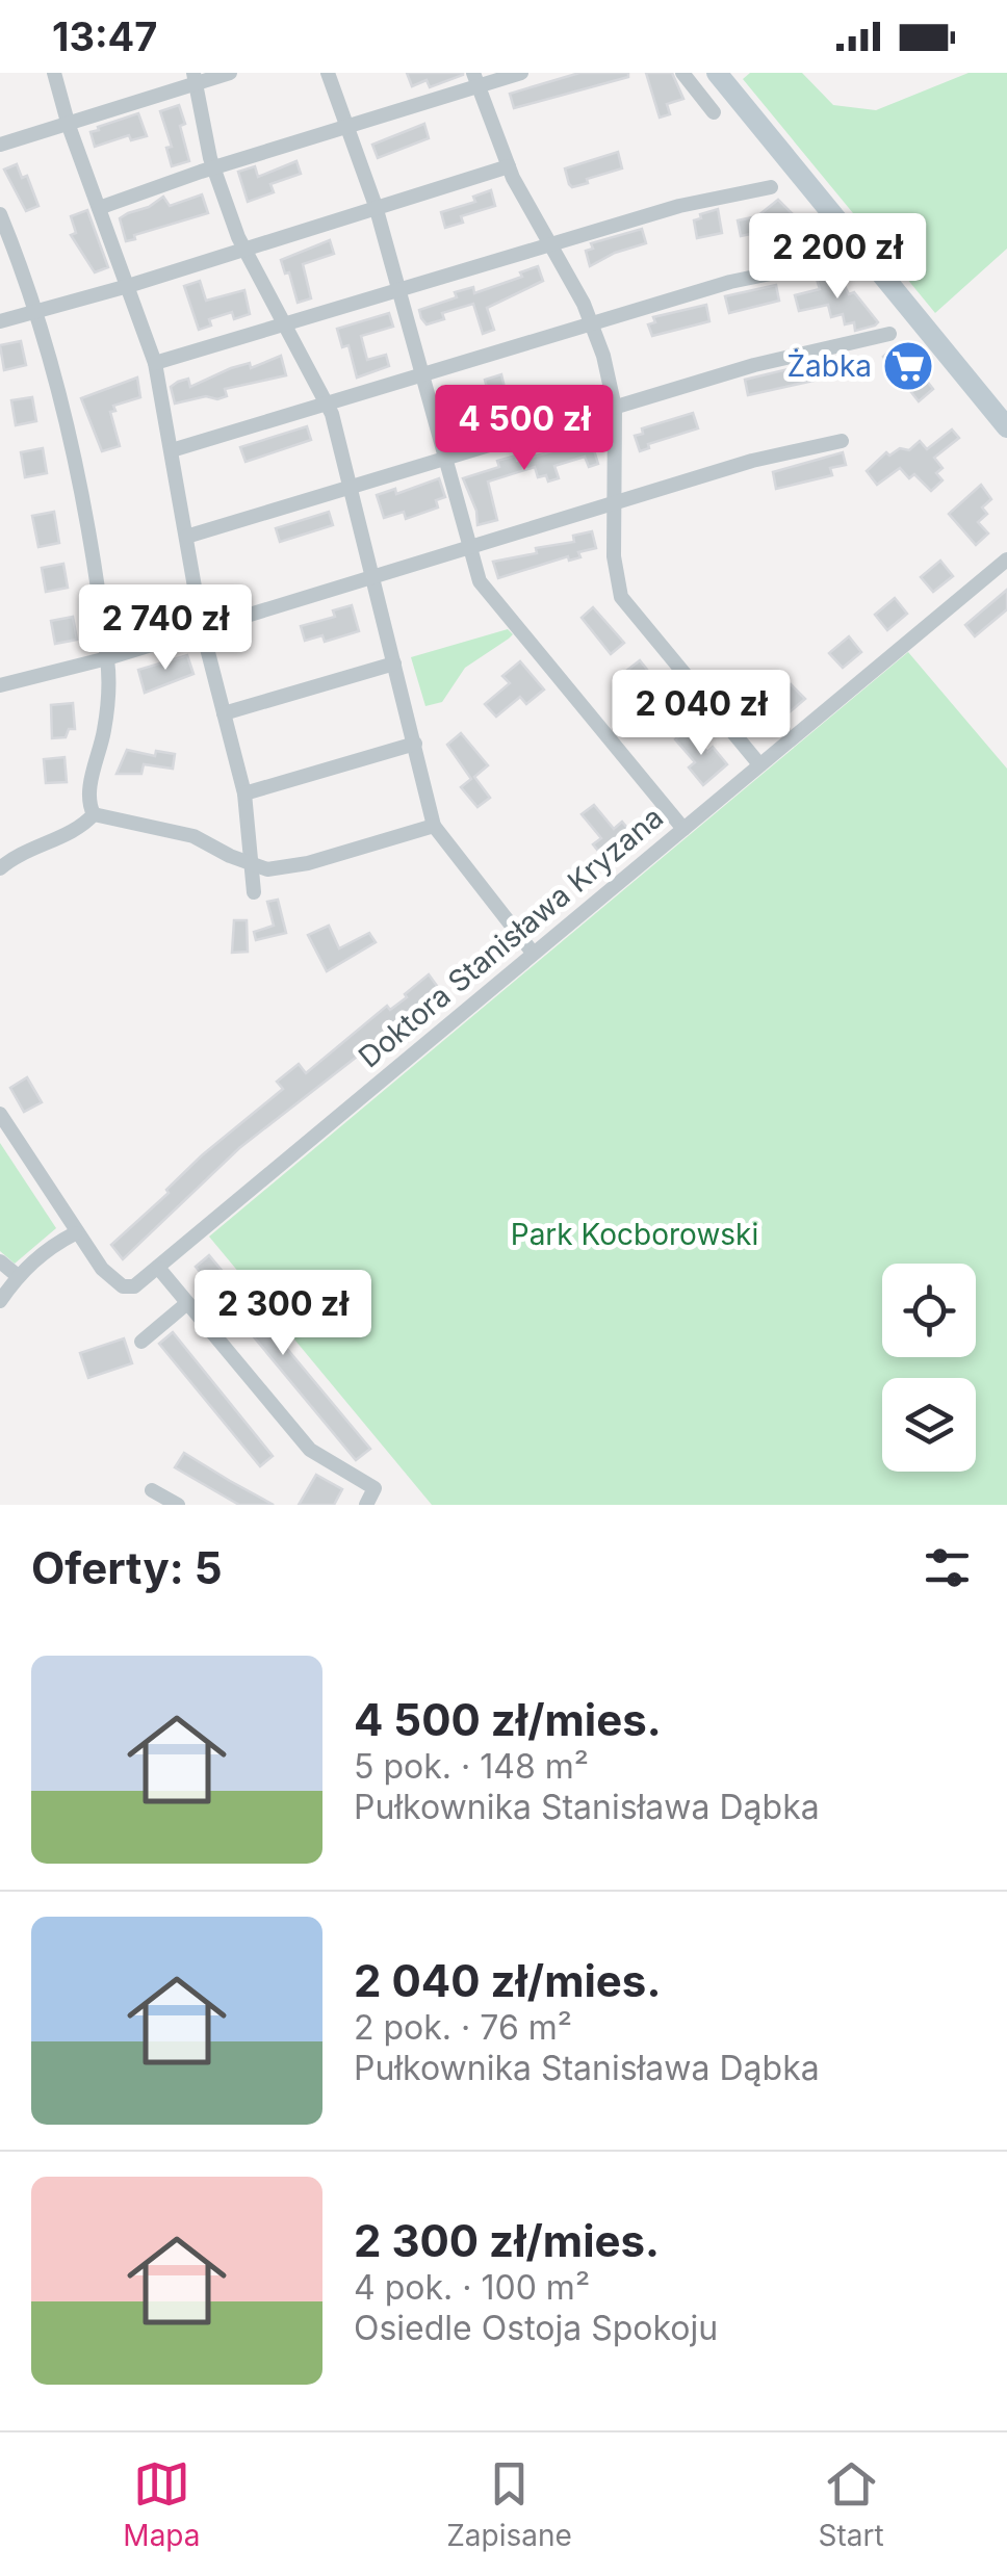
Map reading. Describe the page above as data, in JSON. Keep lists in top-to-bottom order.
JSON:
{
  "streets": {
    "street": ["Doktora Stanisława Kryzana"]
  },
  "parks": ["Park Kocborowski"],
  "places": {
    "supermarket": ["Żabka"]
  },
  "page": {
    "status": "13:47",
    "price": [
      "2 200 zł",
      "4 500 zł",
      "2 740 zł",
      "2 040 zł",
      "2 300 zł"
    ],
    "heading": "Oferty: 5",
    "list": [
      {
        "name": "4 500 zł/mies.",
        "note": "5 pok. · 148 m² · Pułkownika Stanisława Dąbka"
      },
      {
        "name": "2 040 zł/mies.",
        "note": "2 pok. · 76 m² · Pułkownika Stanisława Dąbka"
      },
      {
        "name": "2 300 zł/mies.",
        "note": "4 pok. · 100 m² · Osiedle Ostoja Spokoju"
      }
    ],
    "tabs": ["Mapa", "Zapisane", "Start"]
  }
}
